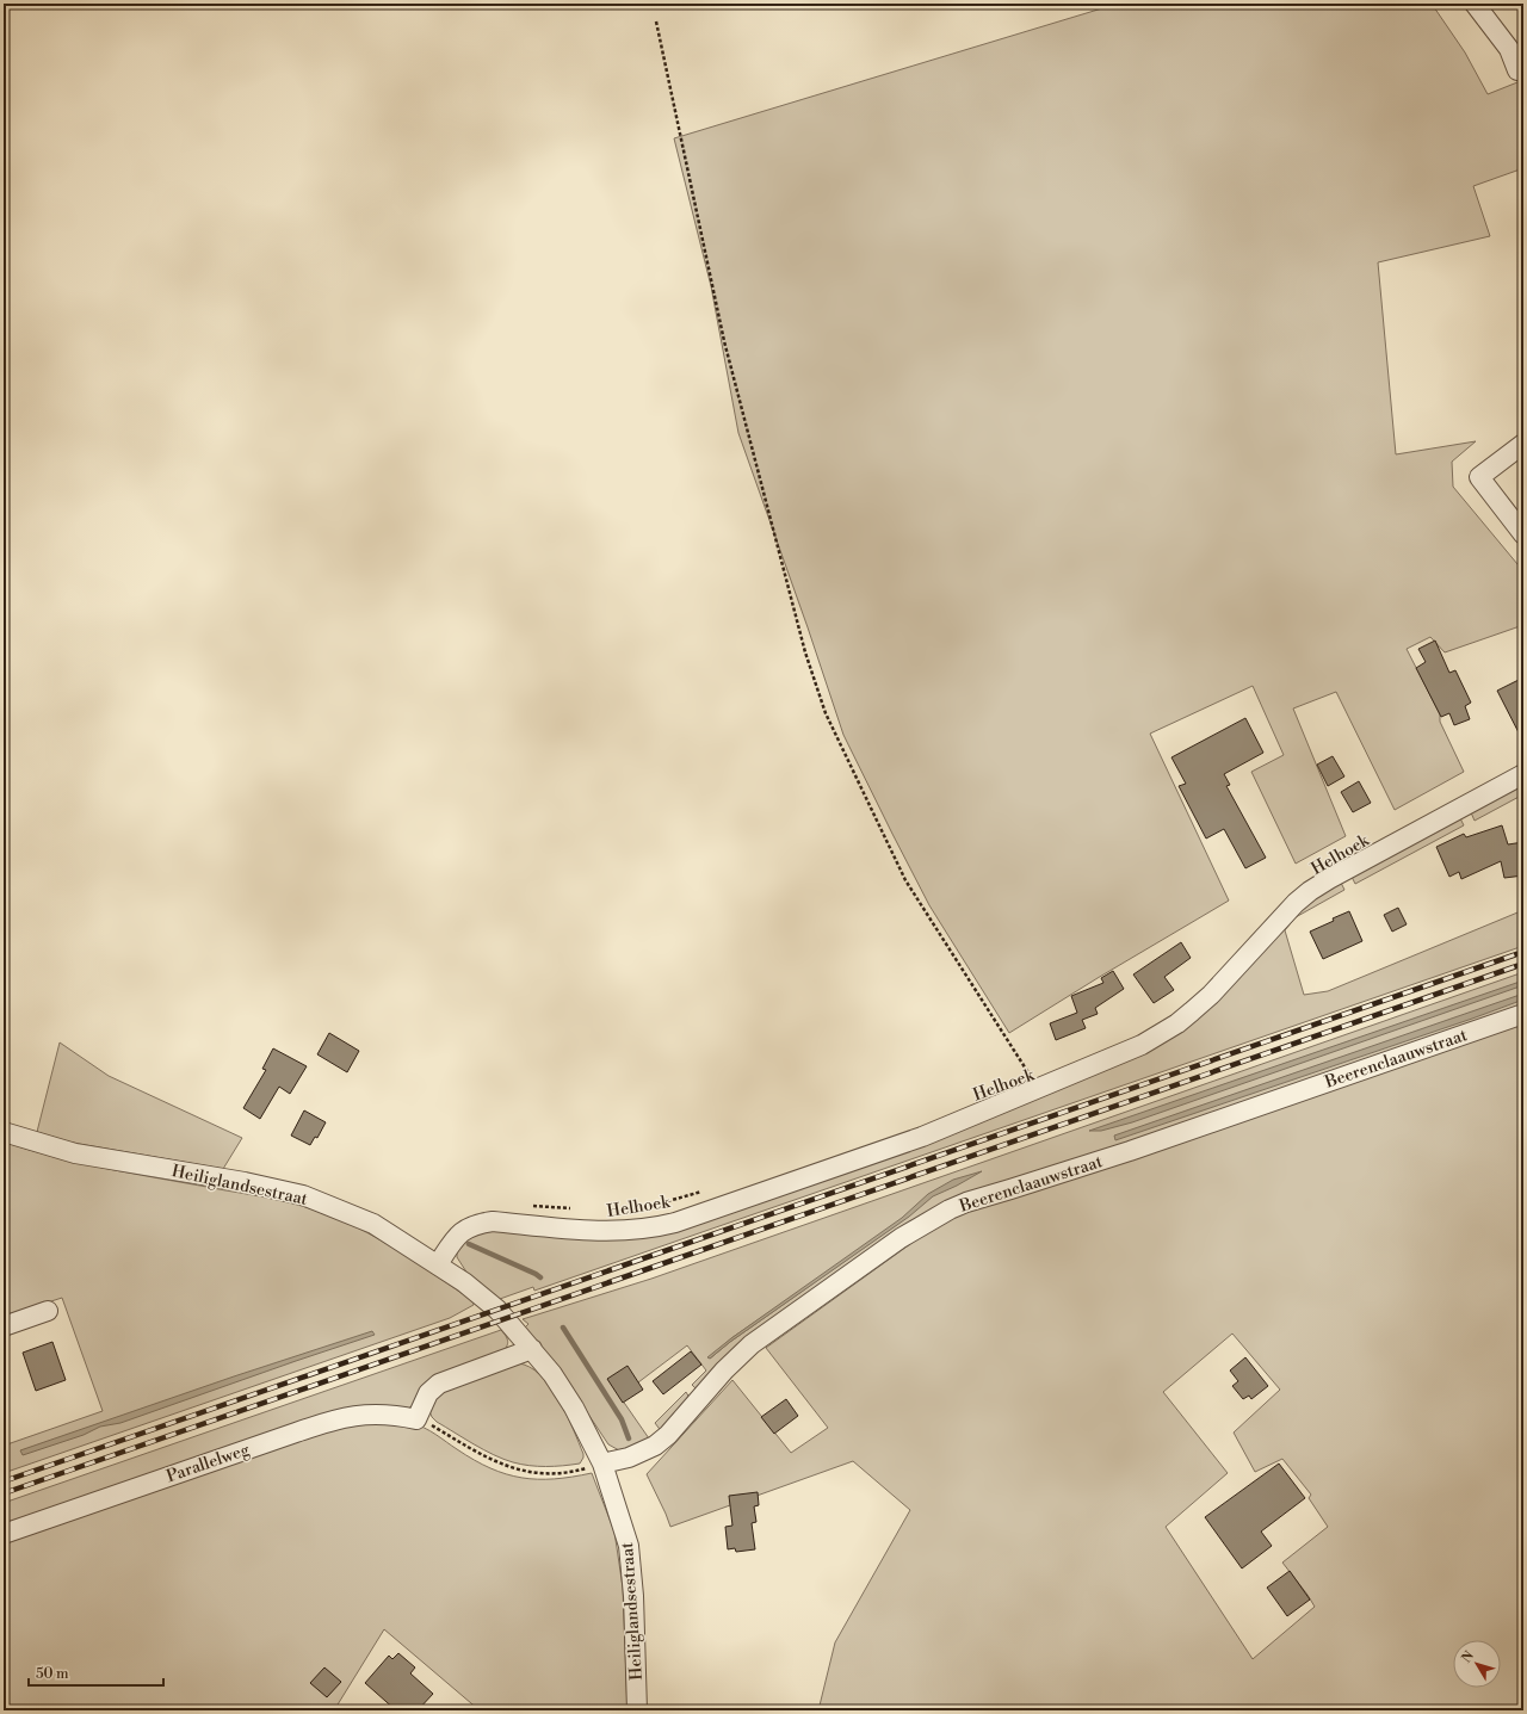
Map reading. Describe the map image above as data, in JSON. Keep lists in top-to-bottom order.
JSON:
{
  "streets": {
    "street": [
      "Helhoek",
      "Beerenclaauwstraat",
      "Heiliglandsestraat",
      "Parallelweg"
    ]
  },
  "crossings": [
    ["Helhoek", "Heiliglandsestraat"],
    ["Beerenclaauwstraat", "Heiliglandsestraat"]
  ],
  "scale_bar": "50 m",
  "north": "top left"
}
